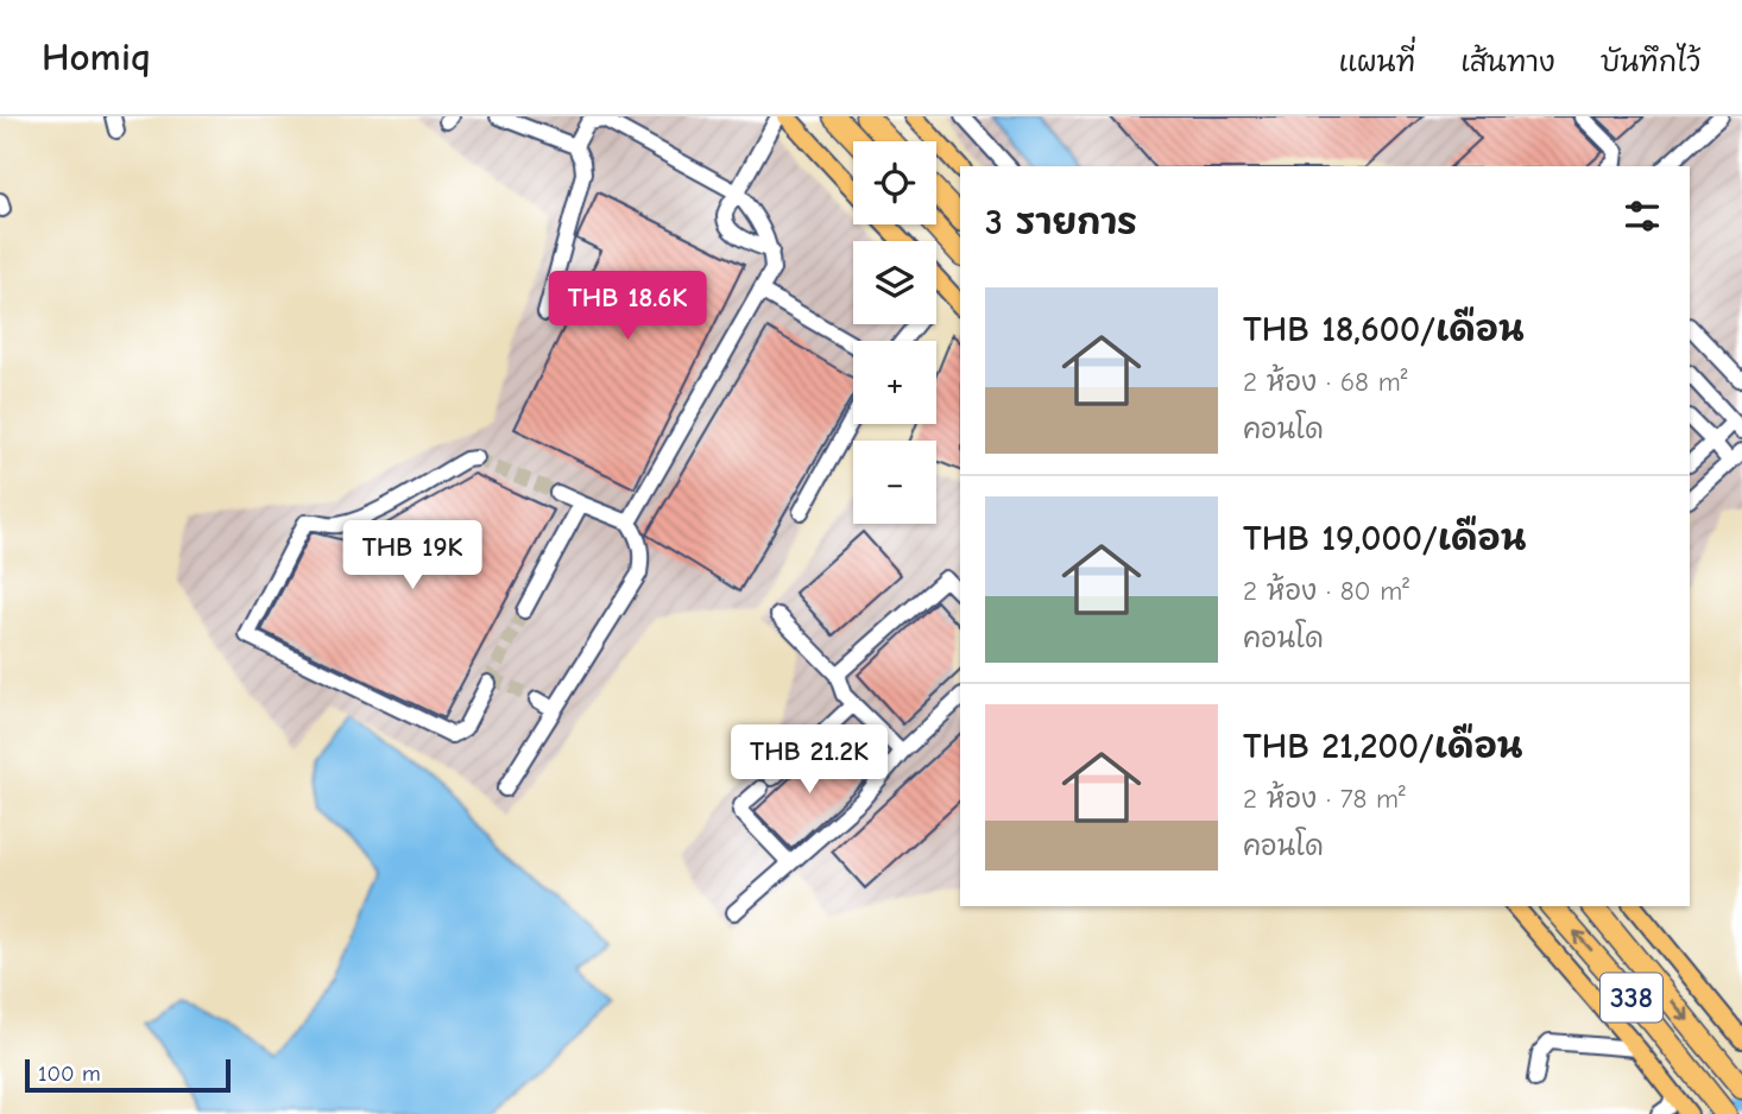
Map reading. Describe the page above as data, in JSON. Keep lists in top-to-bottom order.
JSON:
{
  "streets": {
    "highway": ["338"]
  },
  "scale_bar": "100 m",
  "page": {
    "header": "Homiq",
    "nav": ["แผนที่", "เส้นทาง", "บันทึกไว้"],
    "map_buttons": ["+", "−"],
    "heading": "3 รายการ",
    "list": [
      {
        "name": "THB 18,600/เดือน",
        "note": "2 ห้อง · 68 m² · คอนโด"
      },
      {
        "name": "THB 19,000/เดือน",
        "note": "2 ห้อง · 80 m² · คอนโด"
      },
      {
        "name": "THB 21,200/เดือน",
        "note": "2 ห้อง · 78 m² · คอนโด"
      }
    ],
    "price": ["THB 18.6K", "THB 19K", "THB 21.2K"],
    "scale": "100 m"
  }
}
